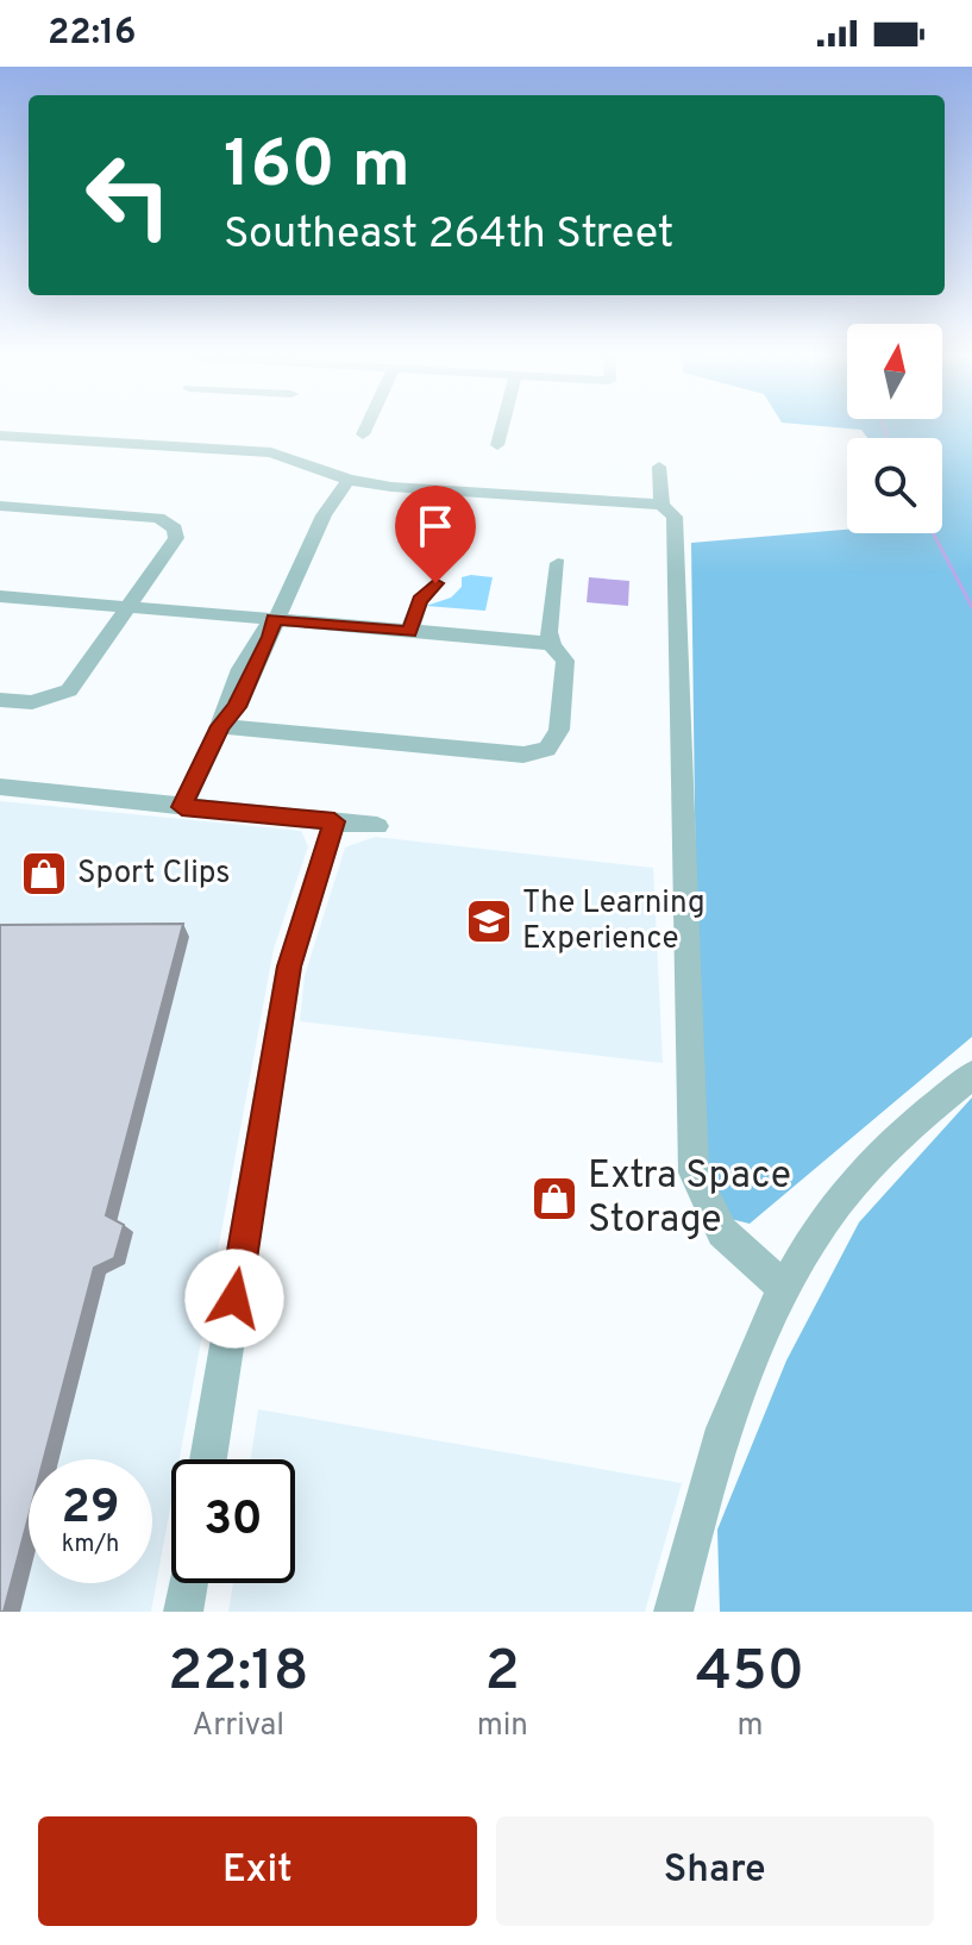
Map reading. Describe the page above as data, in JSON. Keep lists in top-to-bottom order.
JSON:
{
  "places": {
    "shop": ["Sport Clips", "Extra Space Storage"],
    "school or university": ["The Learning Experience"]
  },
  "north": "top",
  "page": {
    "status": "22:16",
    "turn": ["160 m", "Southeast 264th Street"],
    "speed": "29 km/h",
    "limit": "30",
    "eta": [
      "22:18",
      "Arrival",
      "2",
      "min",
      "450",
      "m"
    ],
    "buttons": ["Exit", "Share"]
  }
}
